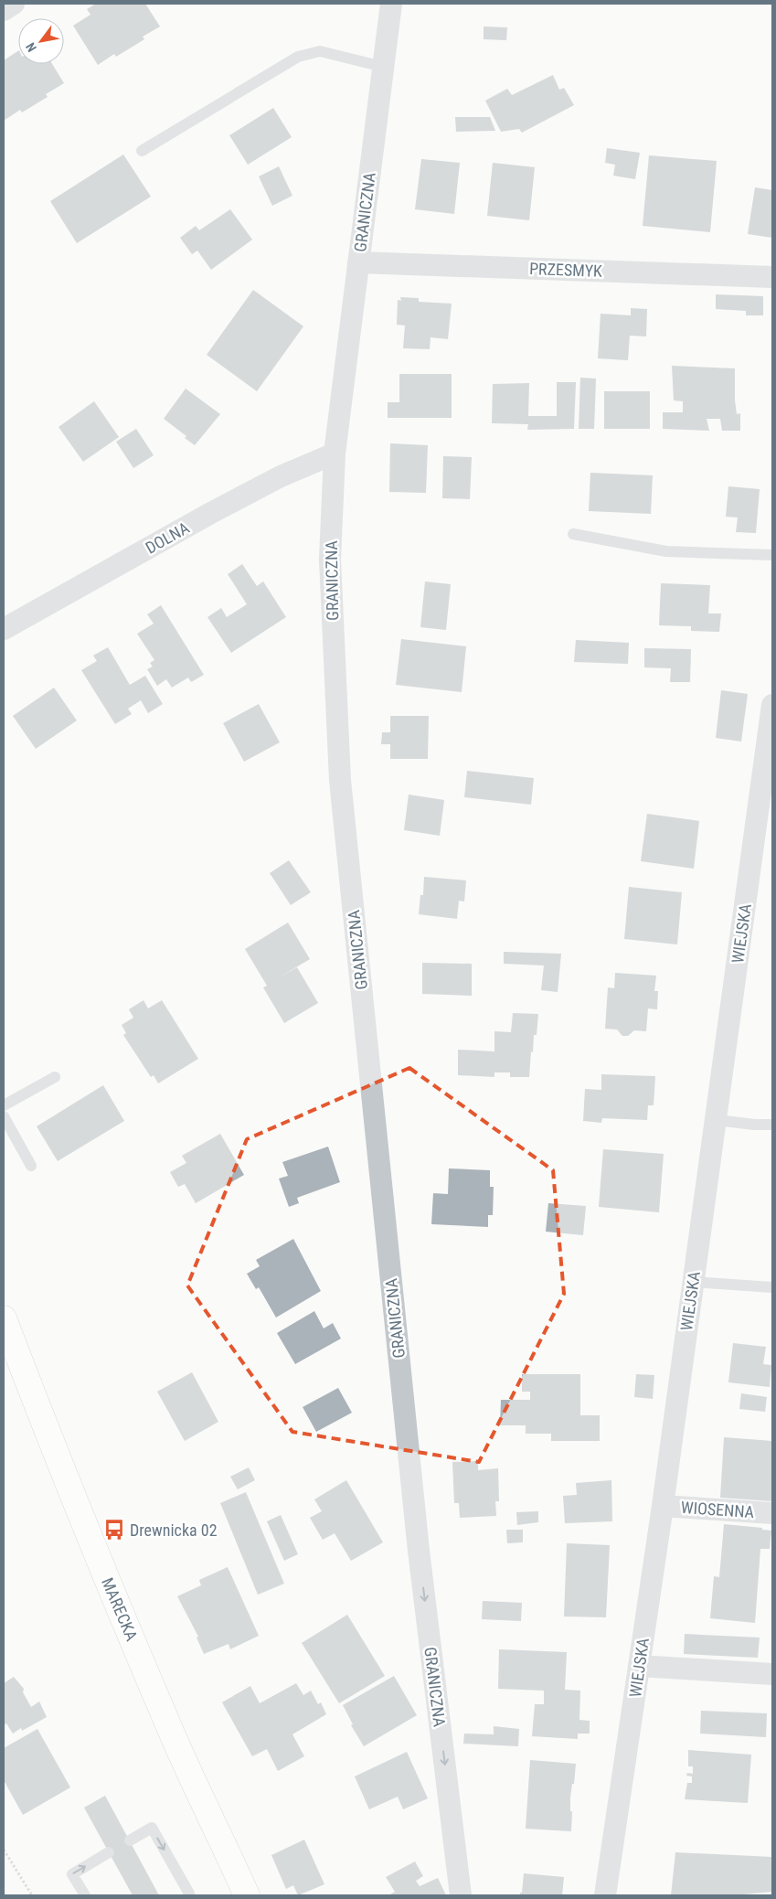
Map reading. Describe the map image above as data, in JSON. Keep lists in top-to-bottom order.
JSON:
{
  "streets": {
    "street": [
      "GRANICZNA",
      "PRZESMYK",
      "DOLNA",
      "WIEJSKA",
      "WIOSENNA",
      "MARECKA"
    ]
  },
  "crossings": [
    ["GRANICZNA", "PRZESMYK"],
    ["GRANICZNA", "DOLNA"],
    ["WIEJSKA", "WIOSENNA"]
  ],
  "one_way": ["GRANICZNA"],
  "places": {
    "bus stop": ["Drewnicka 02"]
  },
  "north": "bottom left"
}
